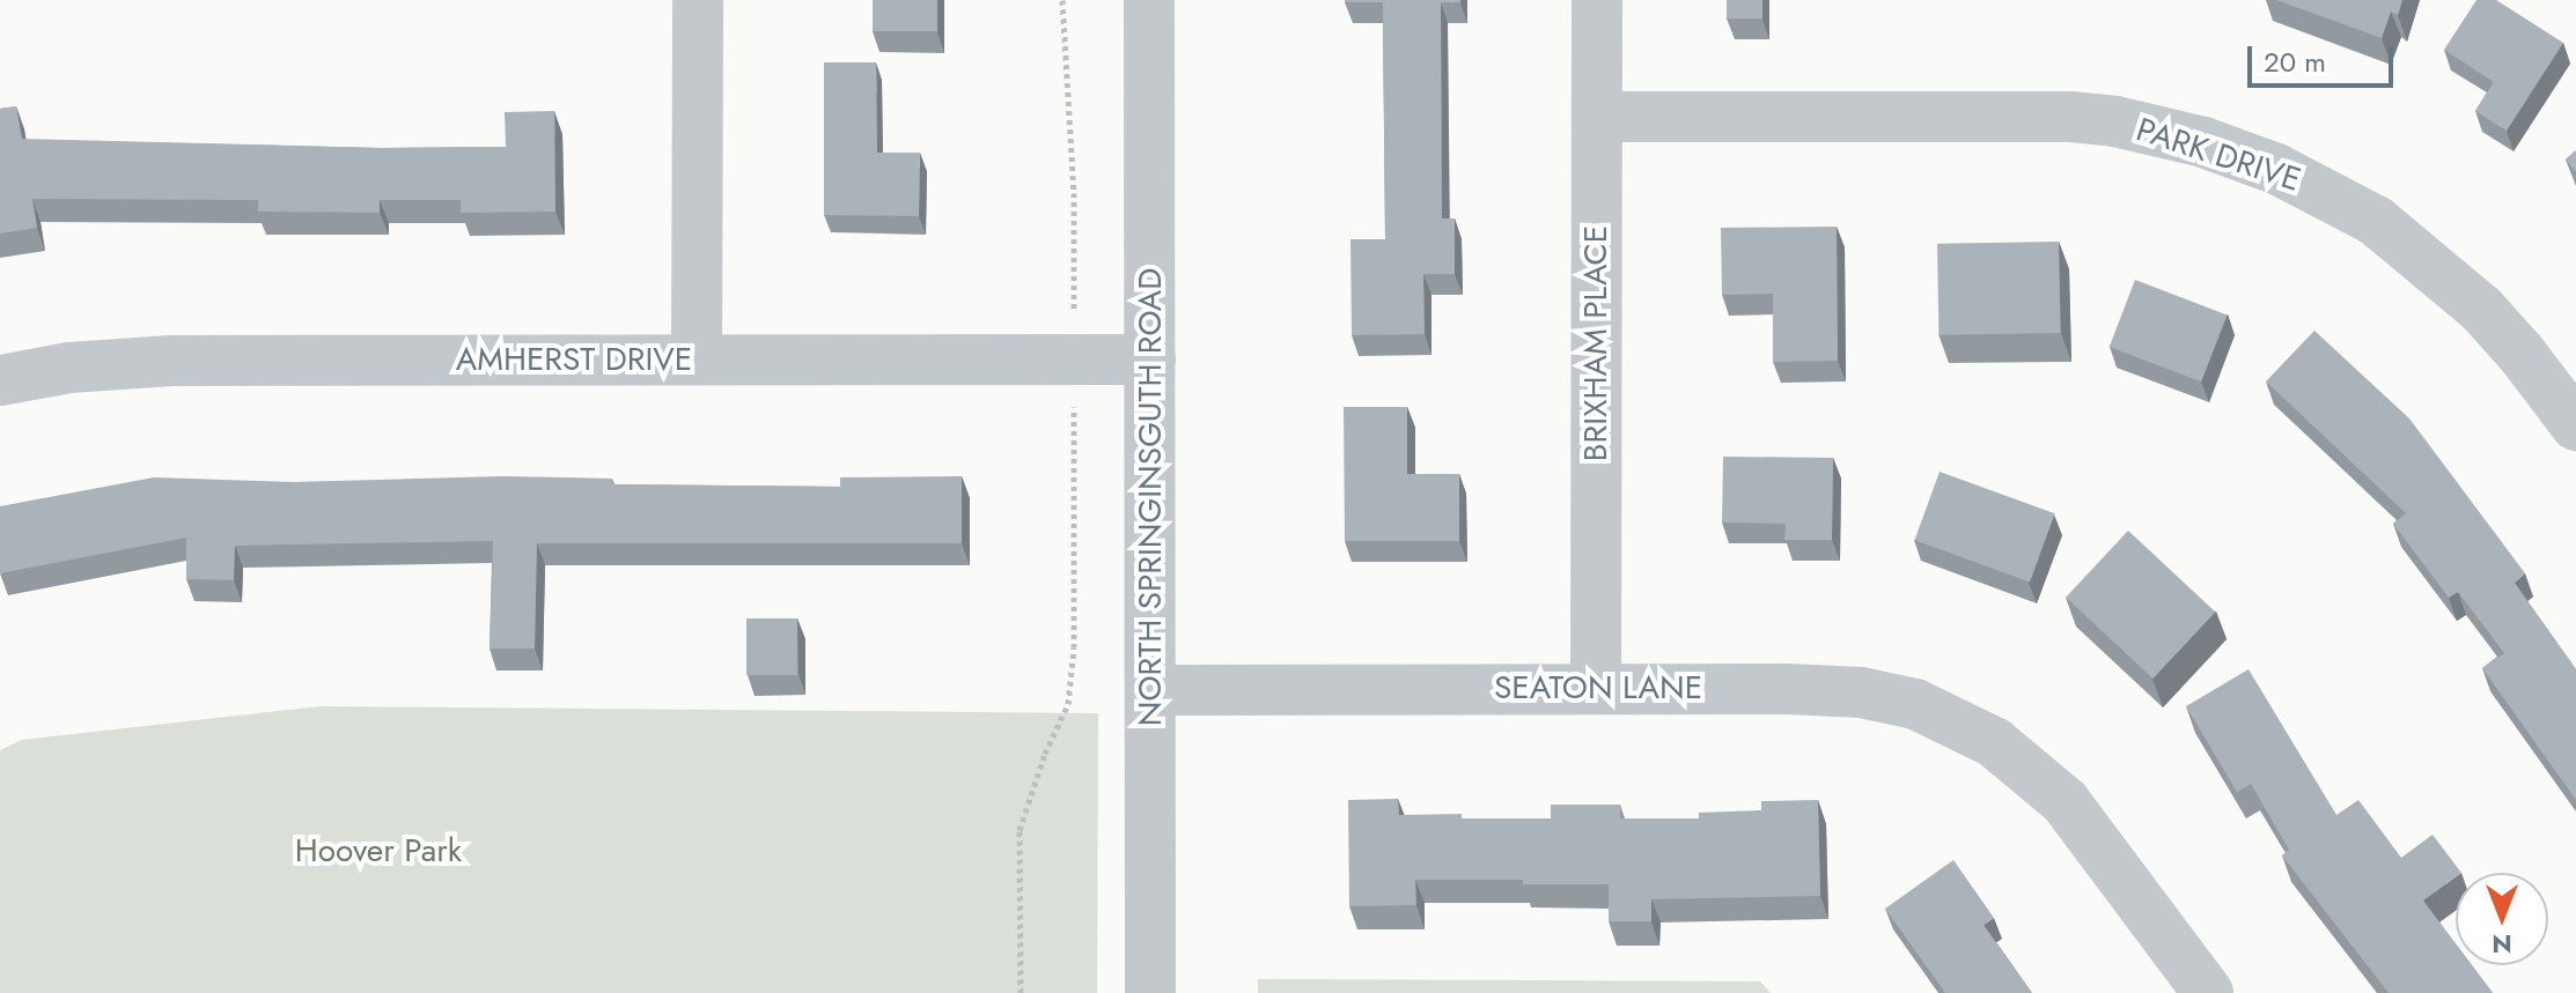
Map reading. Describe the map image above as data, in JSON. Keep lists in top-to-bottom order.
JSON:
{
  "streets": {
    "street": [
      "PARK DRIVE",
      "BRIXHAM PLACE",
      "AMHERST DRIVE",
      "NORTH SPRINGINSGUTH ROAD",
      "SEATON LANE"
    ]
  },
  "crossings": [
    ["PARK DRIVE", "BRIXHAM PLACE"],
    ["BRIXHAM PLACE", "SEATON LANE"],
    ["AMHERST DRIVE", "NORTH SPRINGINSGUTH ROAD"],
    ["NORTH SPRINGINSGUTH ROAD", "SEATON LANE"]
  ],
  "parks": ["Hoover Park"],
  "scale_bar": "20 m",
  "north": "bottom"
}
